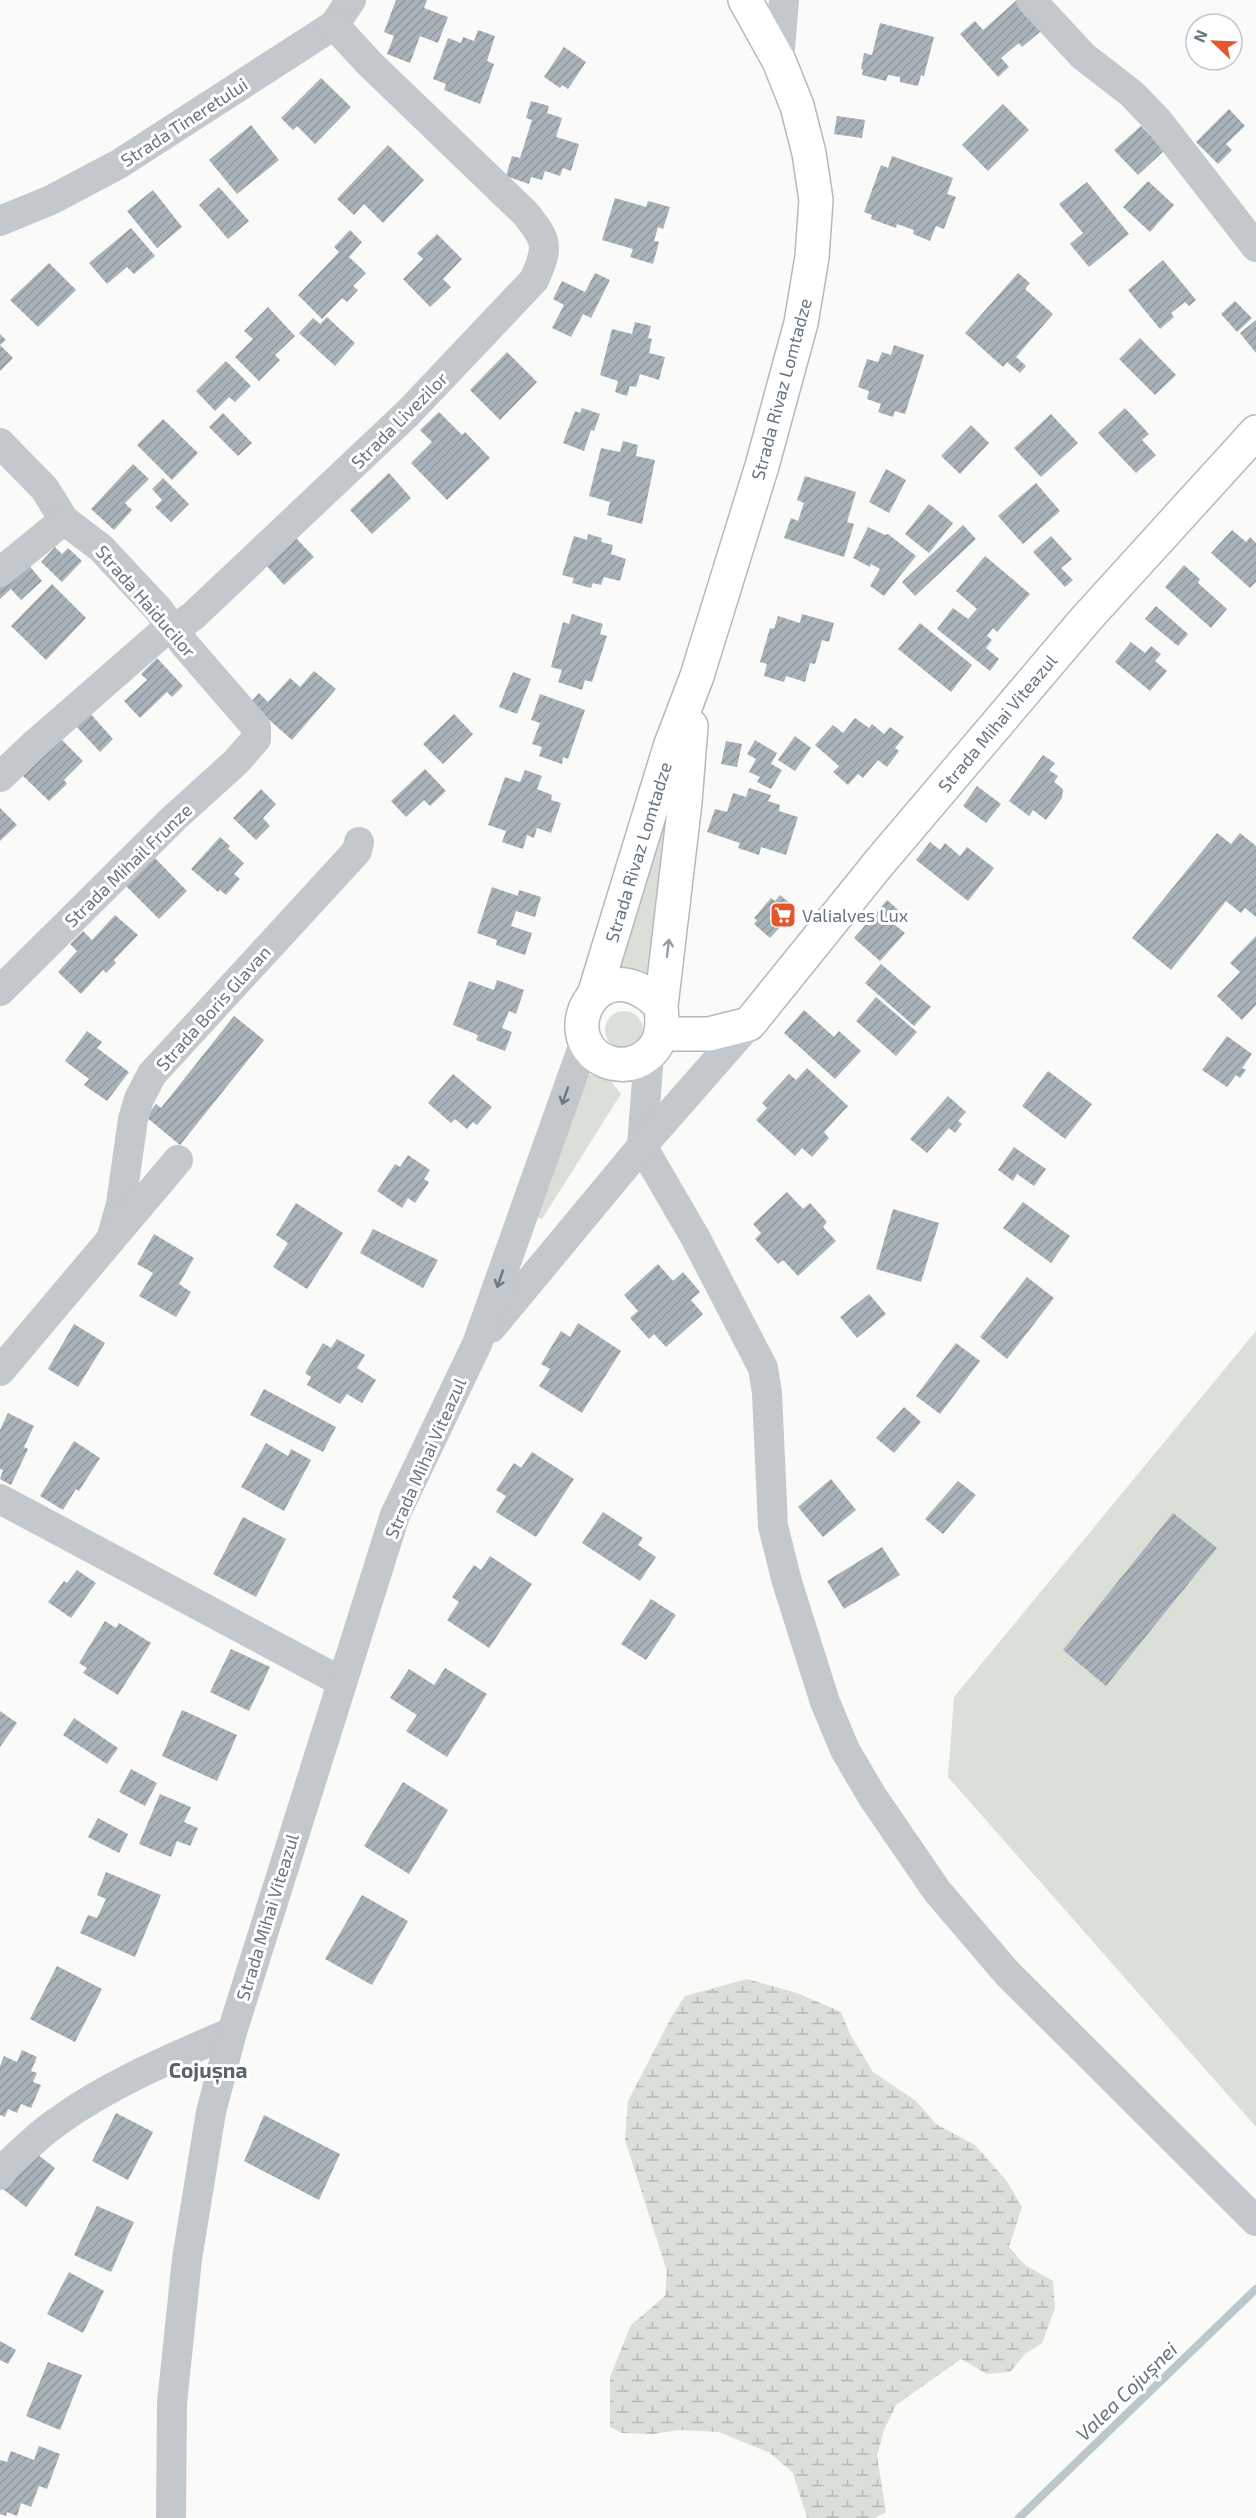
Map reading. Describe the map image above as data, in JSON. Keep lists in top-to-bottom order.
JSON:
{
  "streets": {
    "street": [
      "Strada Tineretului",
      "Strada Rivaz Lomtadze",
      "Strada Livezilor",
      "Strada Haiducilor",
      "Strada Mihai Viteazul",
      "Strada Mihail Frunze",
      "Strada Boris Glavan"
    ]
  },
  "crossings": [
    ["Strada Tineretului", "Strada Livezilor"],
    ["Strada Rivaz Lomtadze", "Strada Mihai Viteazul"],
    ["Strada Livezilor", "Strada Haiducilor"],
    ["Strada Haiducilor", "Strada Mihail Frunze"]
  ],
  "districts": ["Cojușna"],
  "water": ["Valea Cojușnei"],
  "places": {
    "supermarket": ["Valialves Lux"]
  },
  "north": "top left"
}
